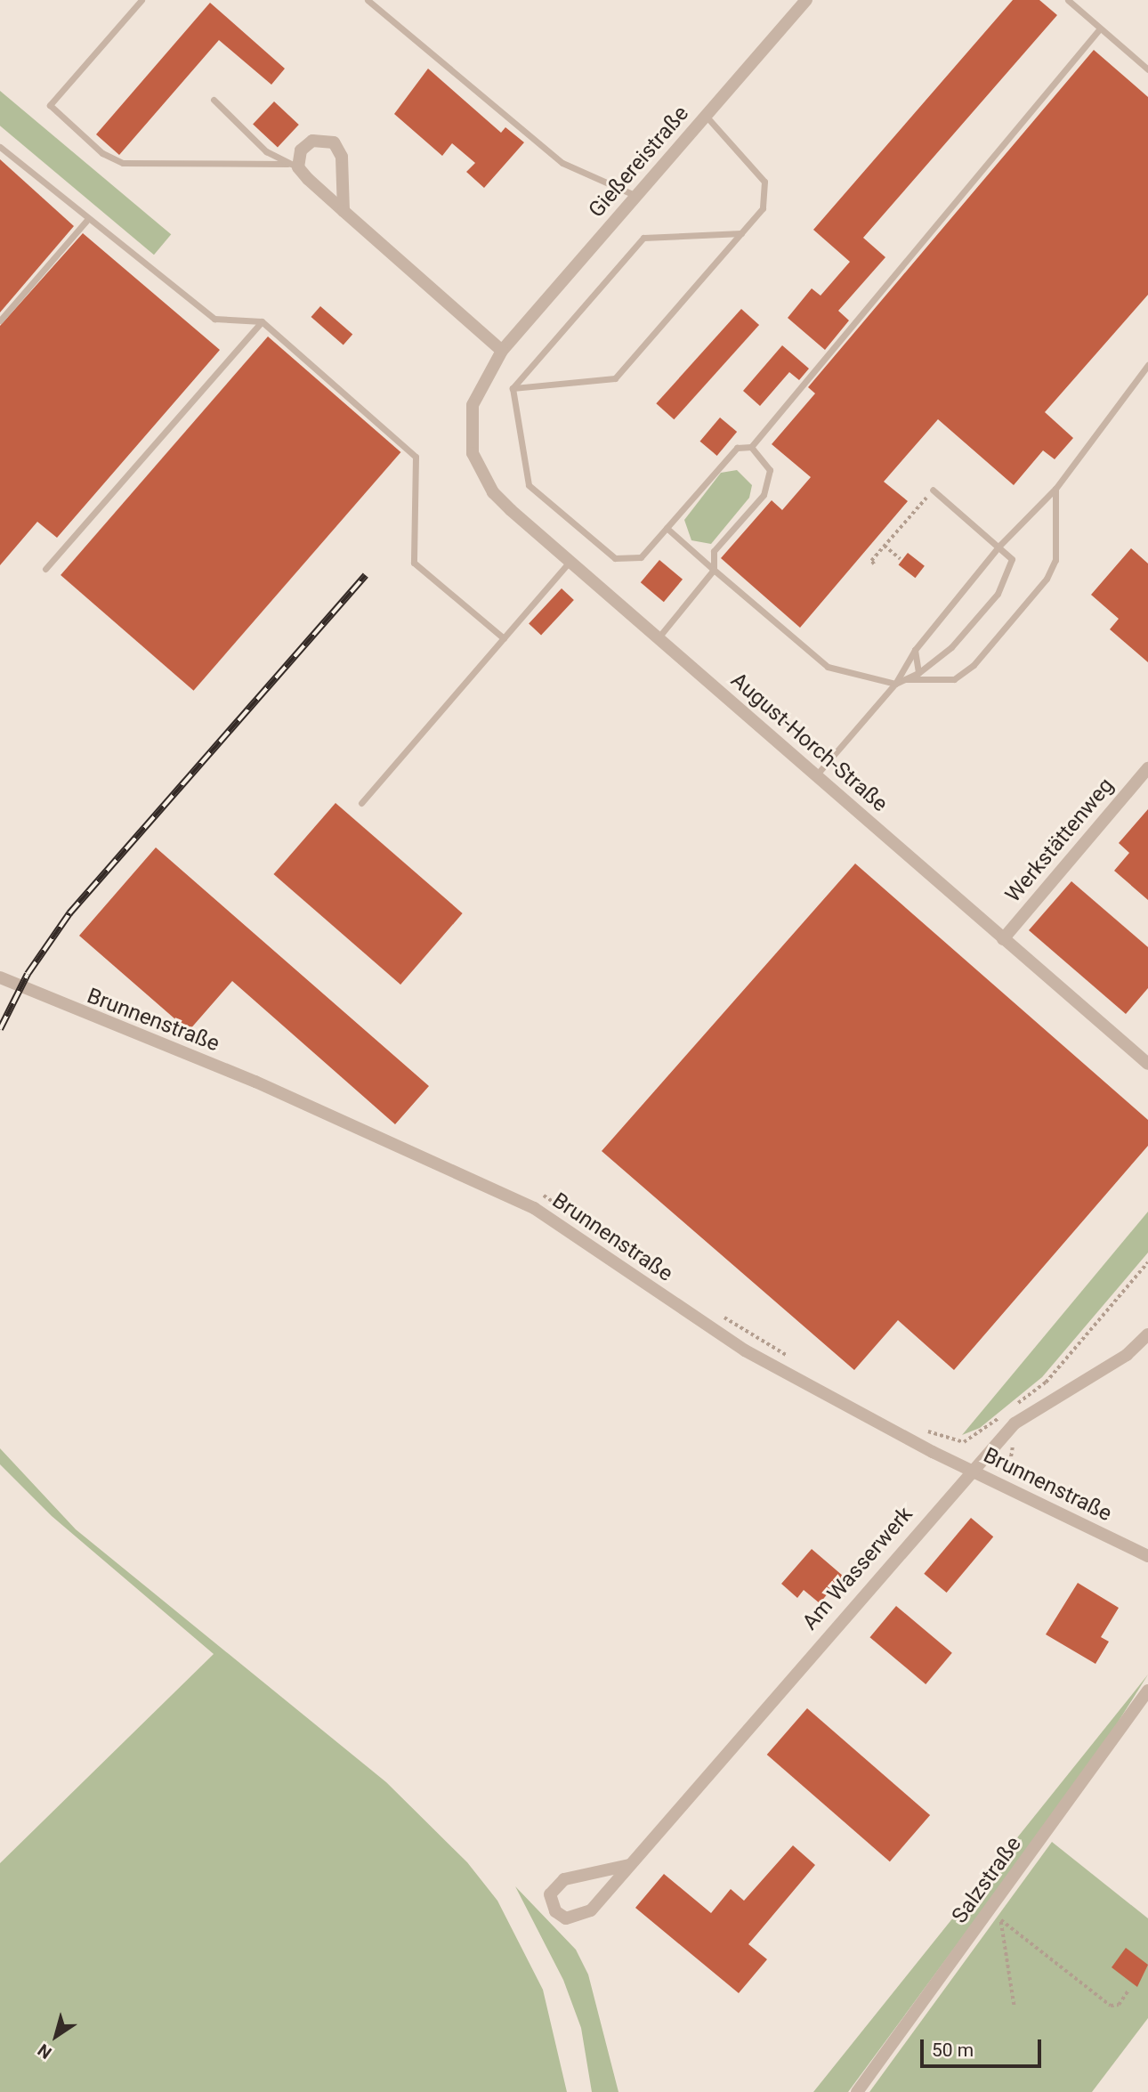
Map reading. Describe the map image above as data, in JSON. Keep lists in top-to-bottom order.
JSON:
{
  "streets": {
    "street": [
      "Gießereistraße",
      "August-Horch-Straße",
      "Werkstättenweg",
      "Brunnenstraße",
      "Am Wasserwerk",
      "Salzstraße"
    ]
  },
  "crossings": [
    ["Gießereistraße", "August-Horch-Straße"],
    ["August-Horch-Straße", "Werkstättenweg"],
    ["Brunnenstraße", "Am Wasserwerk"]
  ],
  "scale_bar": "50 m",
  "north": "bottom left"
}
